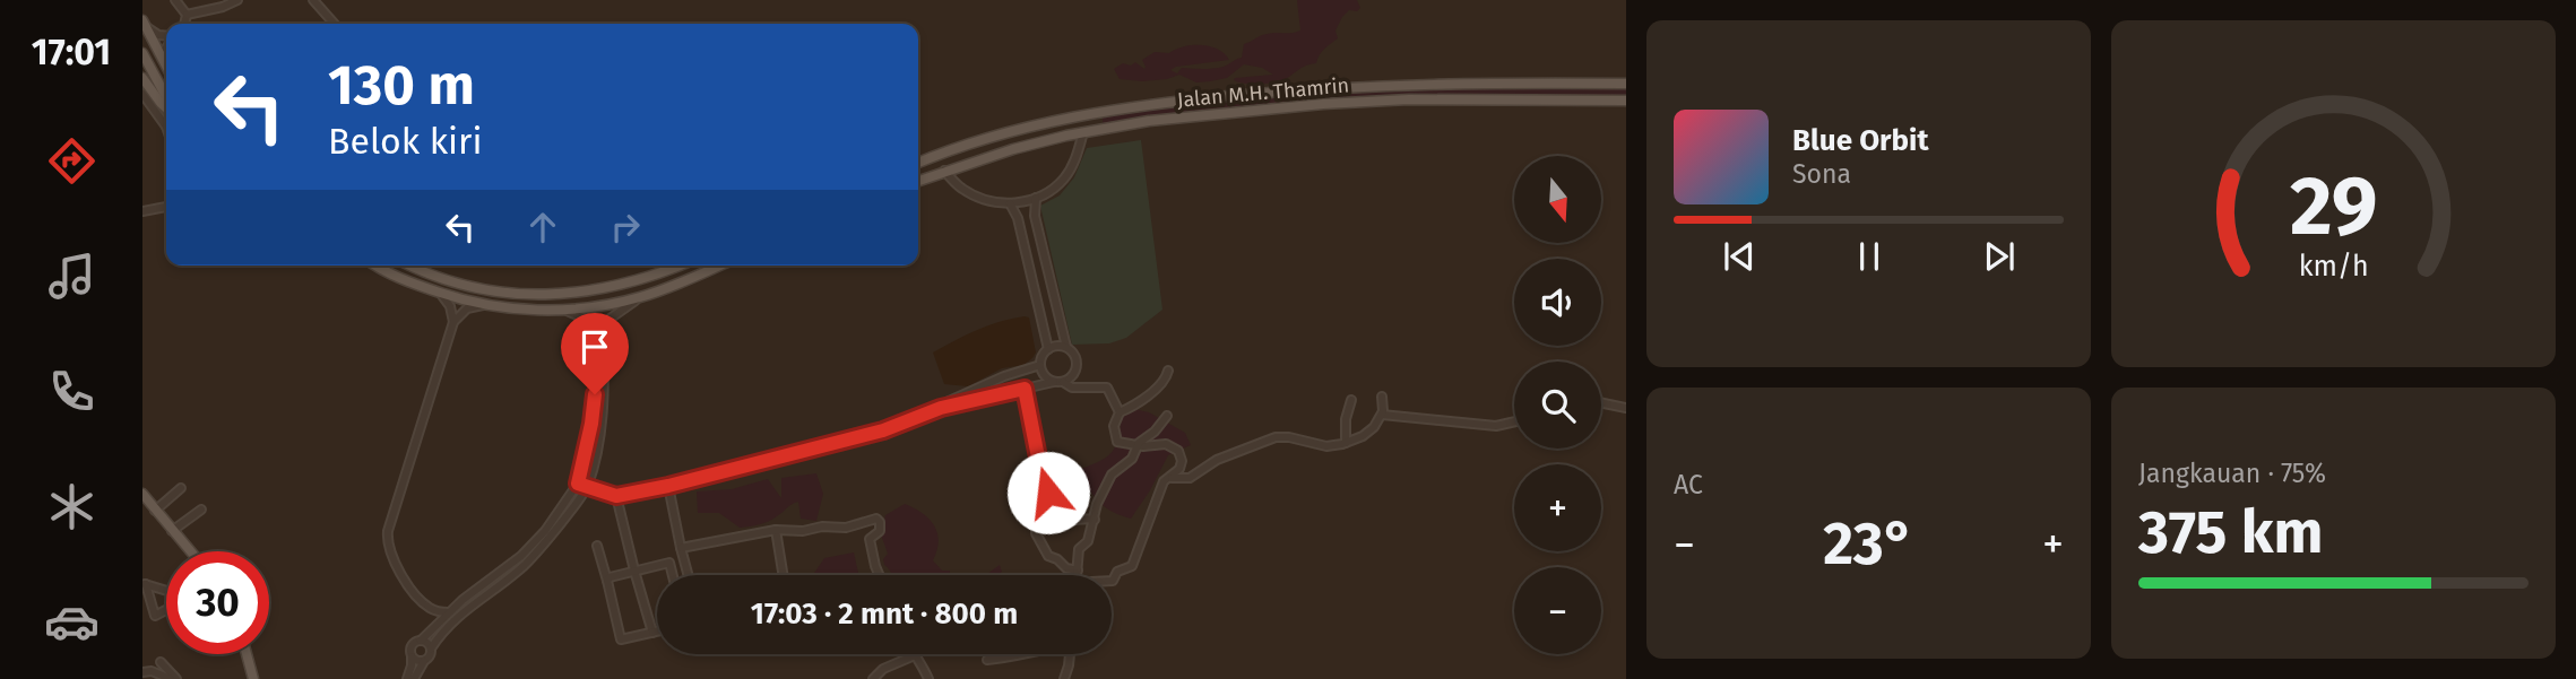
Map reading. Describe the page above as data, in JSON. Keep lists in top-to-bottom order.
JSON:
{
  "streets": {
    "main road": ["Jalan M.H. Thamrin"]
  },
  "north": "bottom",
  "page": {
    "tabs": "17:01",
    "turn": ["130 m", "Belok kiri"],
    "song": ["Blue Orbit", "Sona"],
    "map_buttons": ["+", "−"],
    "tile": [
      "AC",
      ["Jangkauan · 75%", "375 km"]
    ],
    "heat": ["−", "23°", "+"],
    "limit": "30",
    "trip": "17:03 · 2 mnt · 800 m",
    "gauge": ["29", "km/h"]
  }
}
